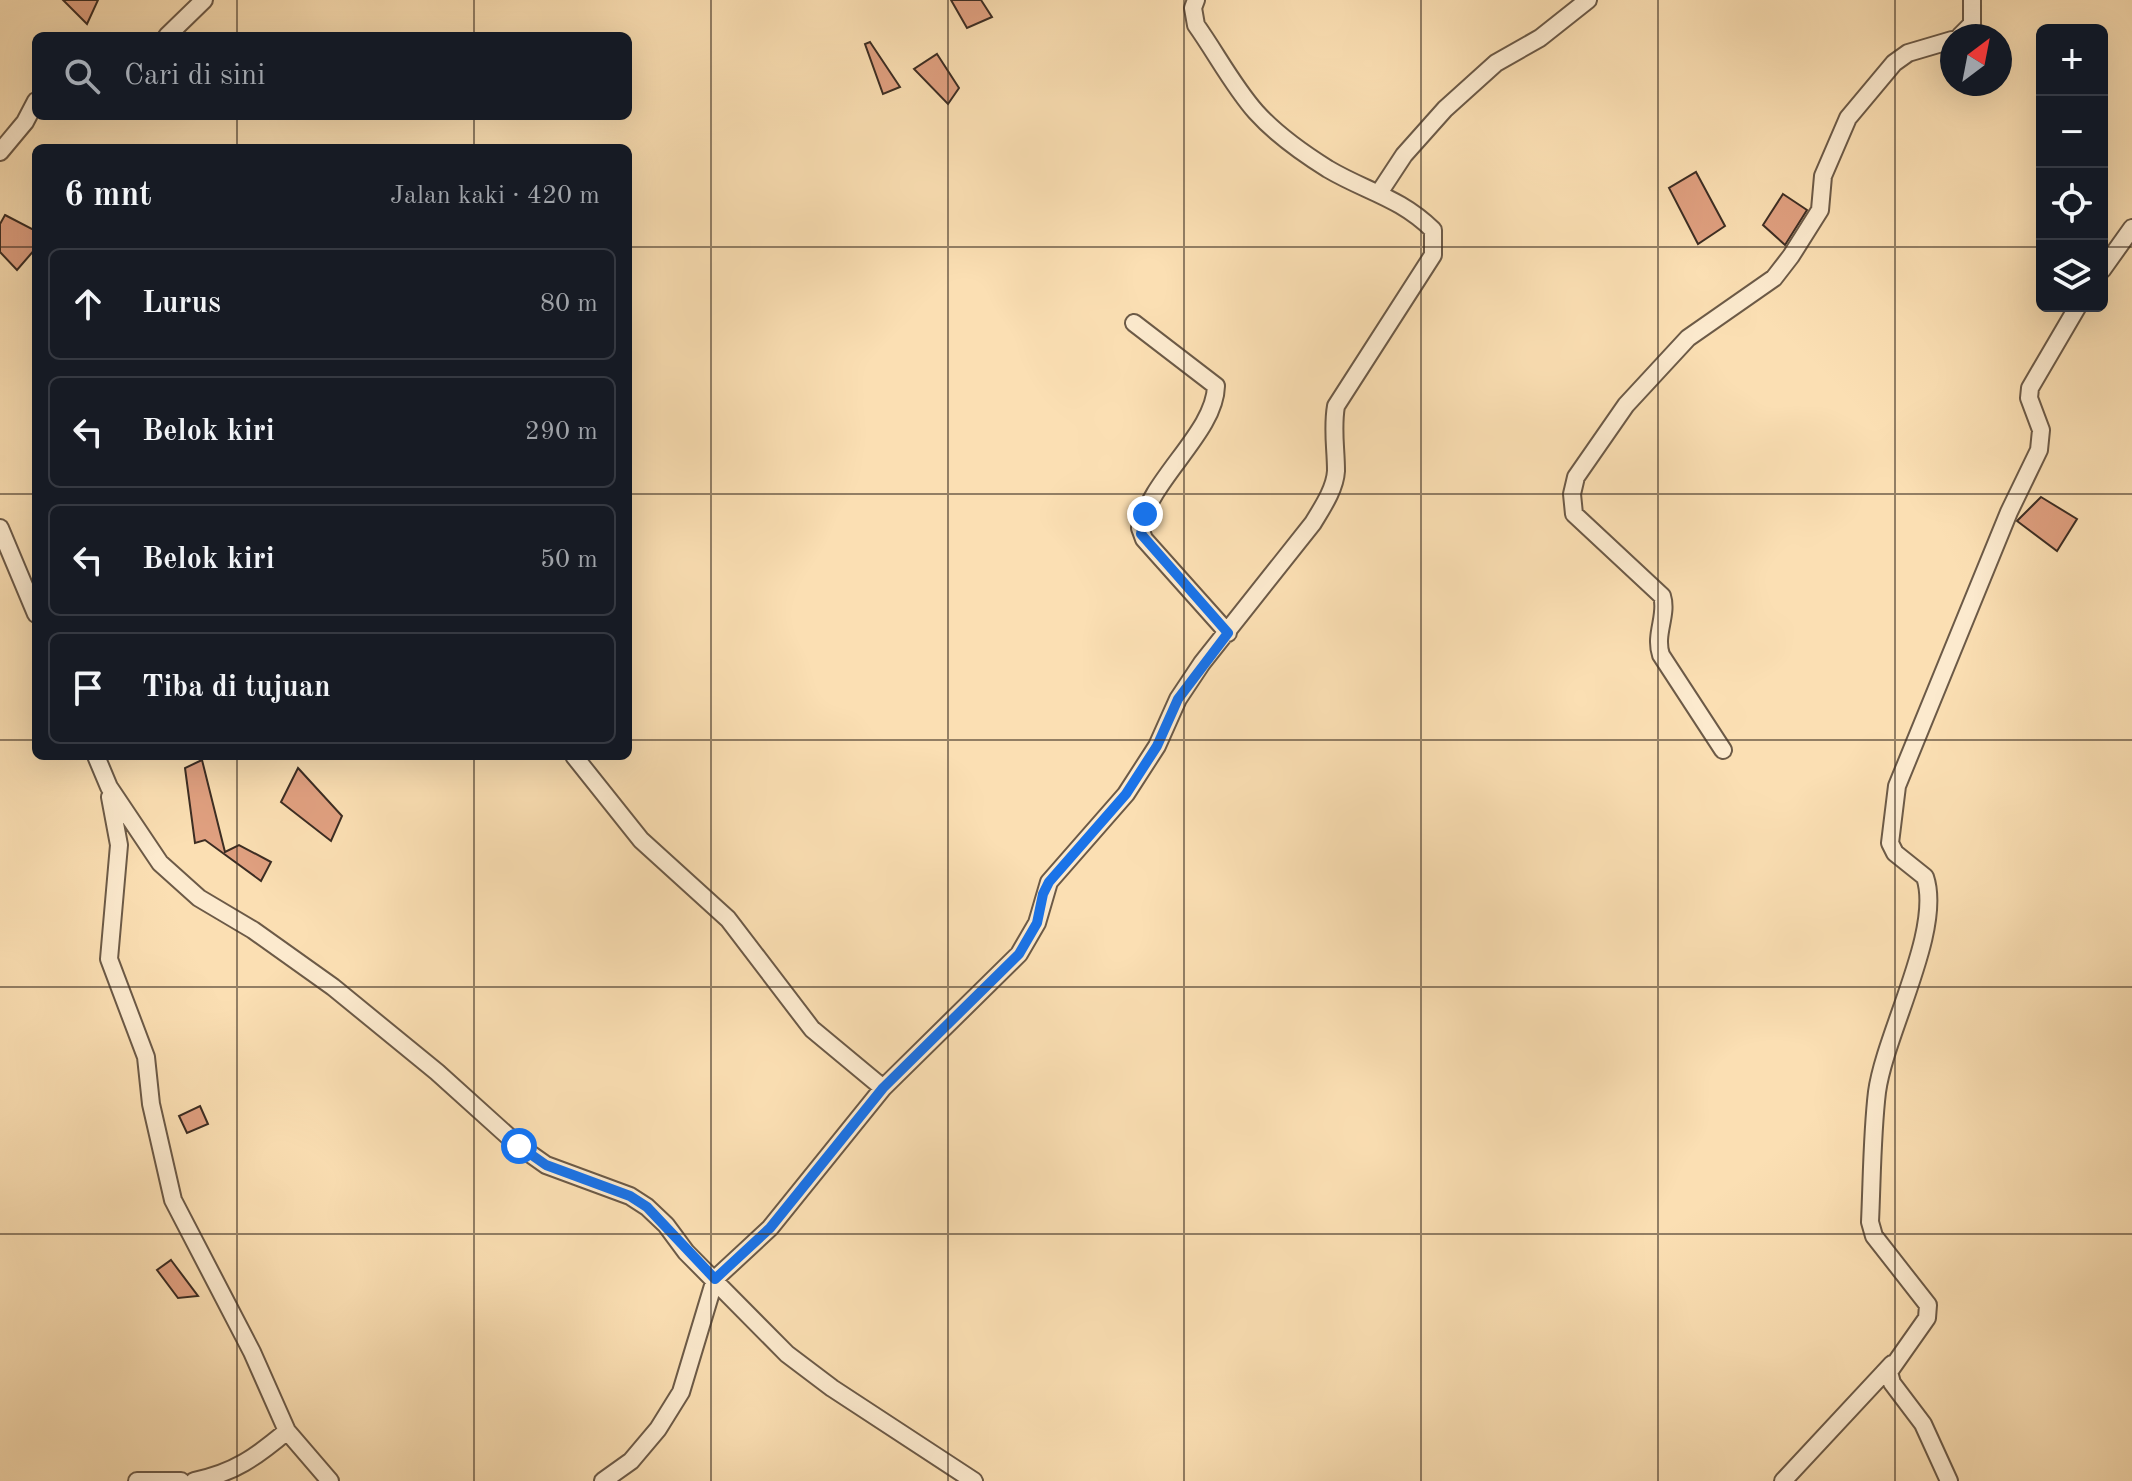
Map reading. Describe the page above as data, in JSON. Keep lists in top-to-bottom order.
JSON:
{
  "north": "top right",
  "page": {
    "map_buttons": ["+", "−"],
    "search": "Cari di sini",
    "heading": ["6 mnt", "Jalan kaki · 420 m"],
    "list": [
      ["Lurus", "80 m"],
      ["Belok kiri", "290 m"],
      ["Belok kiri", "50 m"],
      "Tiba di tujuan"
    ]
  }
}
